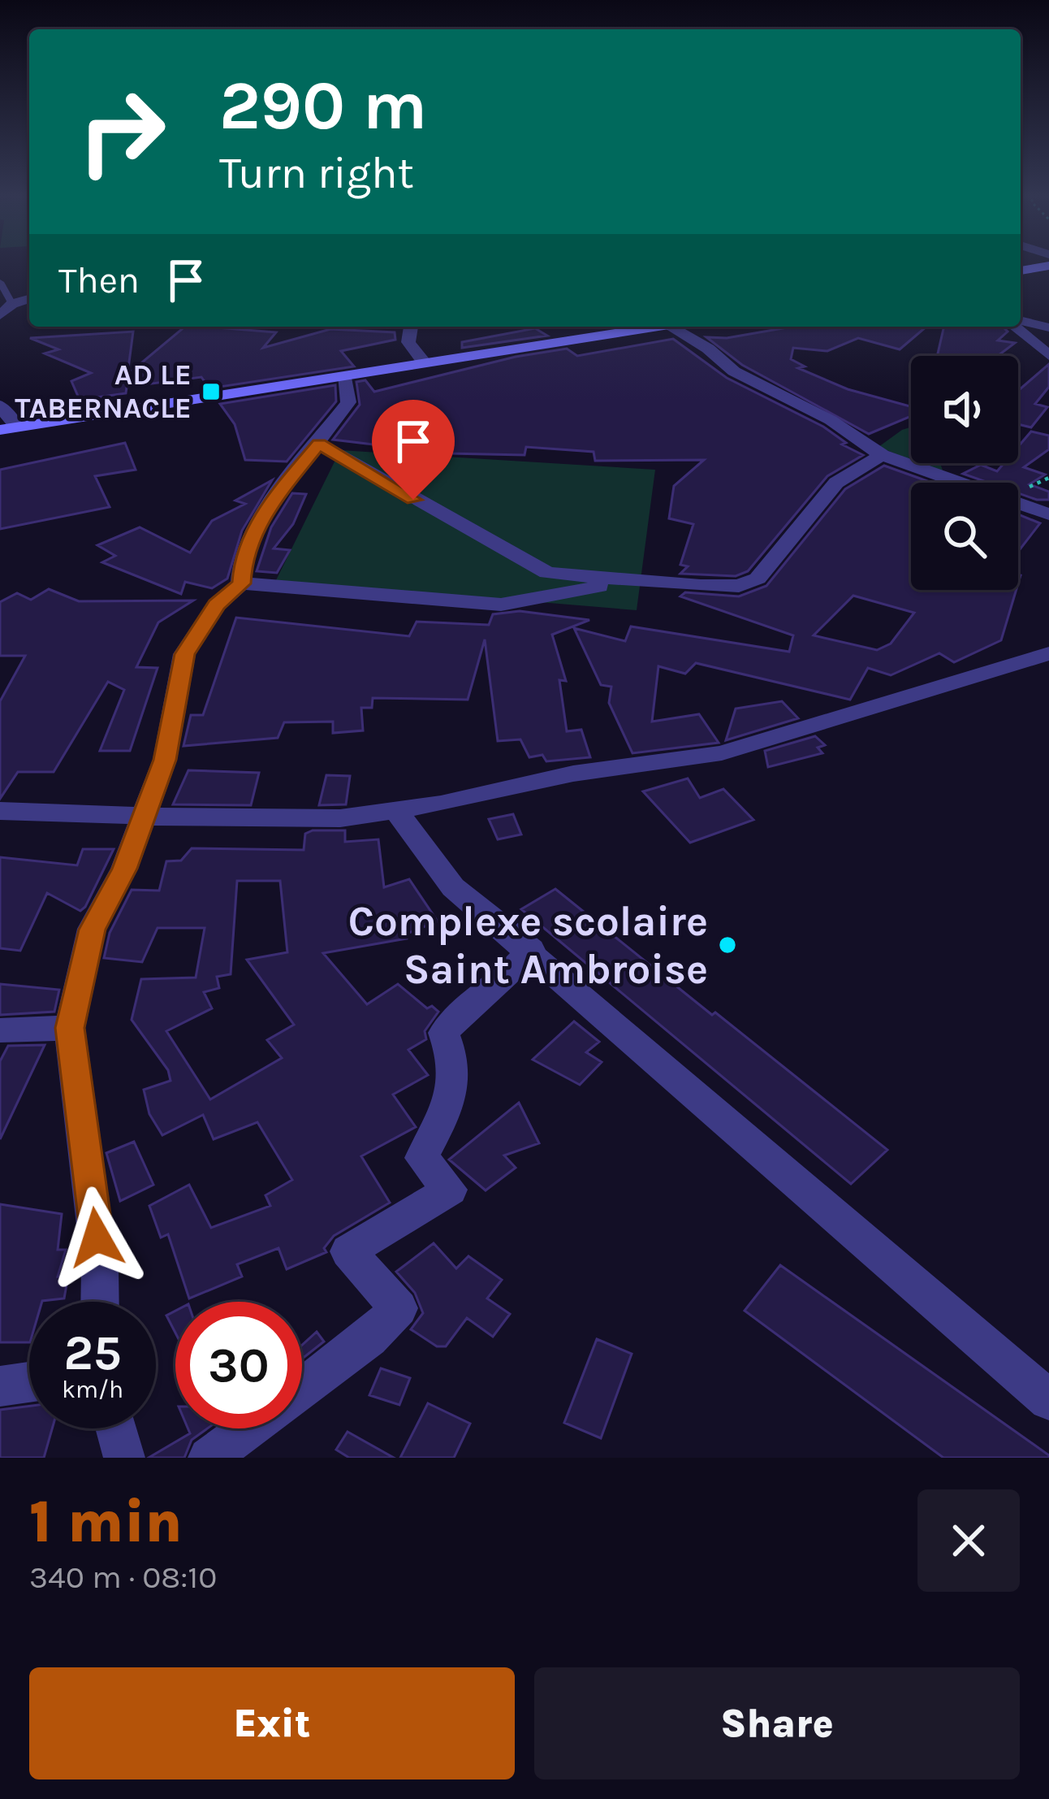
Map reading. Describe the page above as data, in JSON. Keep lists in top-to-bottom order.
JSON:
{
  "places": {
    "transit": ["AD LE TABERNACLE"],
    "other": ["Complexe scolaire Saint Ambroise"]
  },
  "page": {
    "turn": ["290 m", "Turn right"],
    "then": "Then",
    "speed": "25 km/h",
    "limit": "30",
    "heading": ["1 min", "340 m · 08:10"],
    "buttons": ["Exit", "Share"]
  }
}
